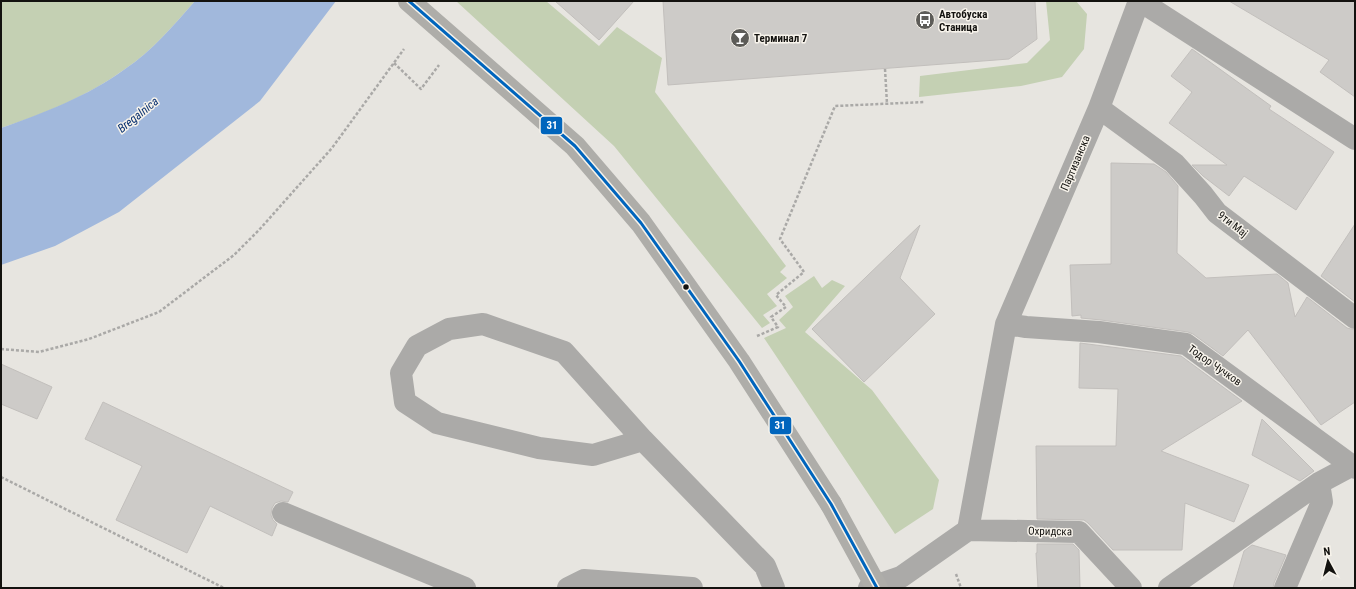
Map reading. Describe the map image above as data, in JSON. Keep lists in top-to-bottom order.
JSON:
{
  "streets": {
    "street": [
      "Партизанска",
      "9ти Мај",
      "Тодор Чучков",
      "Охридска"
    ]
  },
  "crossings": [
    ["Партизанска", "9ти Мај"],
    ["Партизанска", "Тодор Чучков"],
    ["Партизанска", "Охридска"]
  ],
  "water": ["Bregalnica"],
  "places": {
    "bus stop": ["Автобуска Станица"],
    "bar": ["Терминал 7"]
  },
  "lines": ["transit line 31"],
  "north": "top"
}
